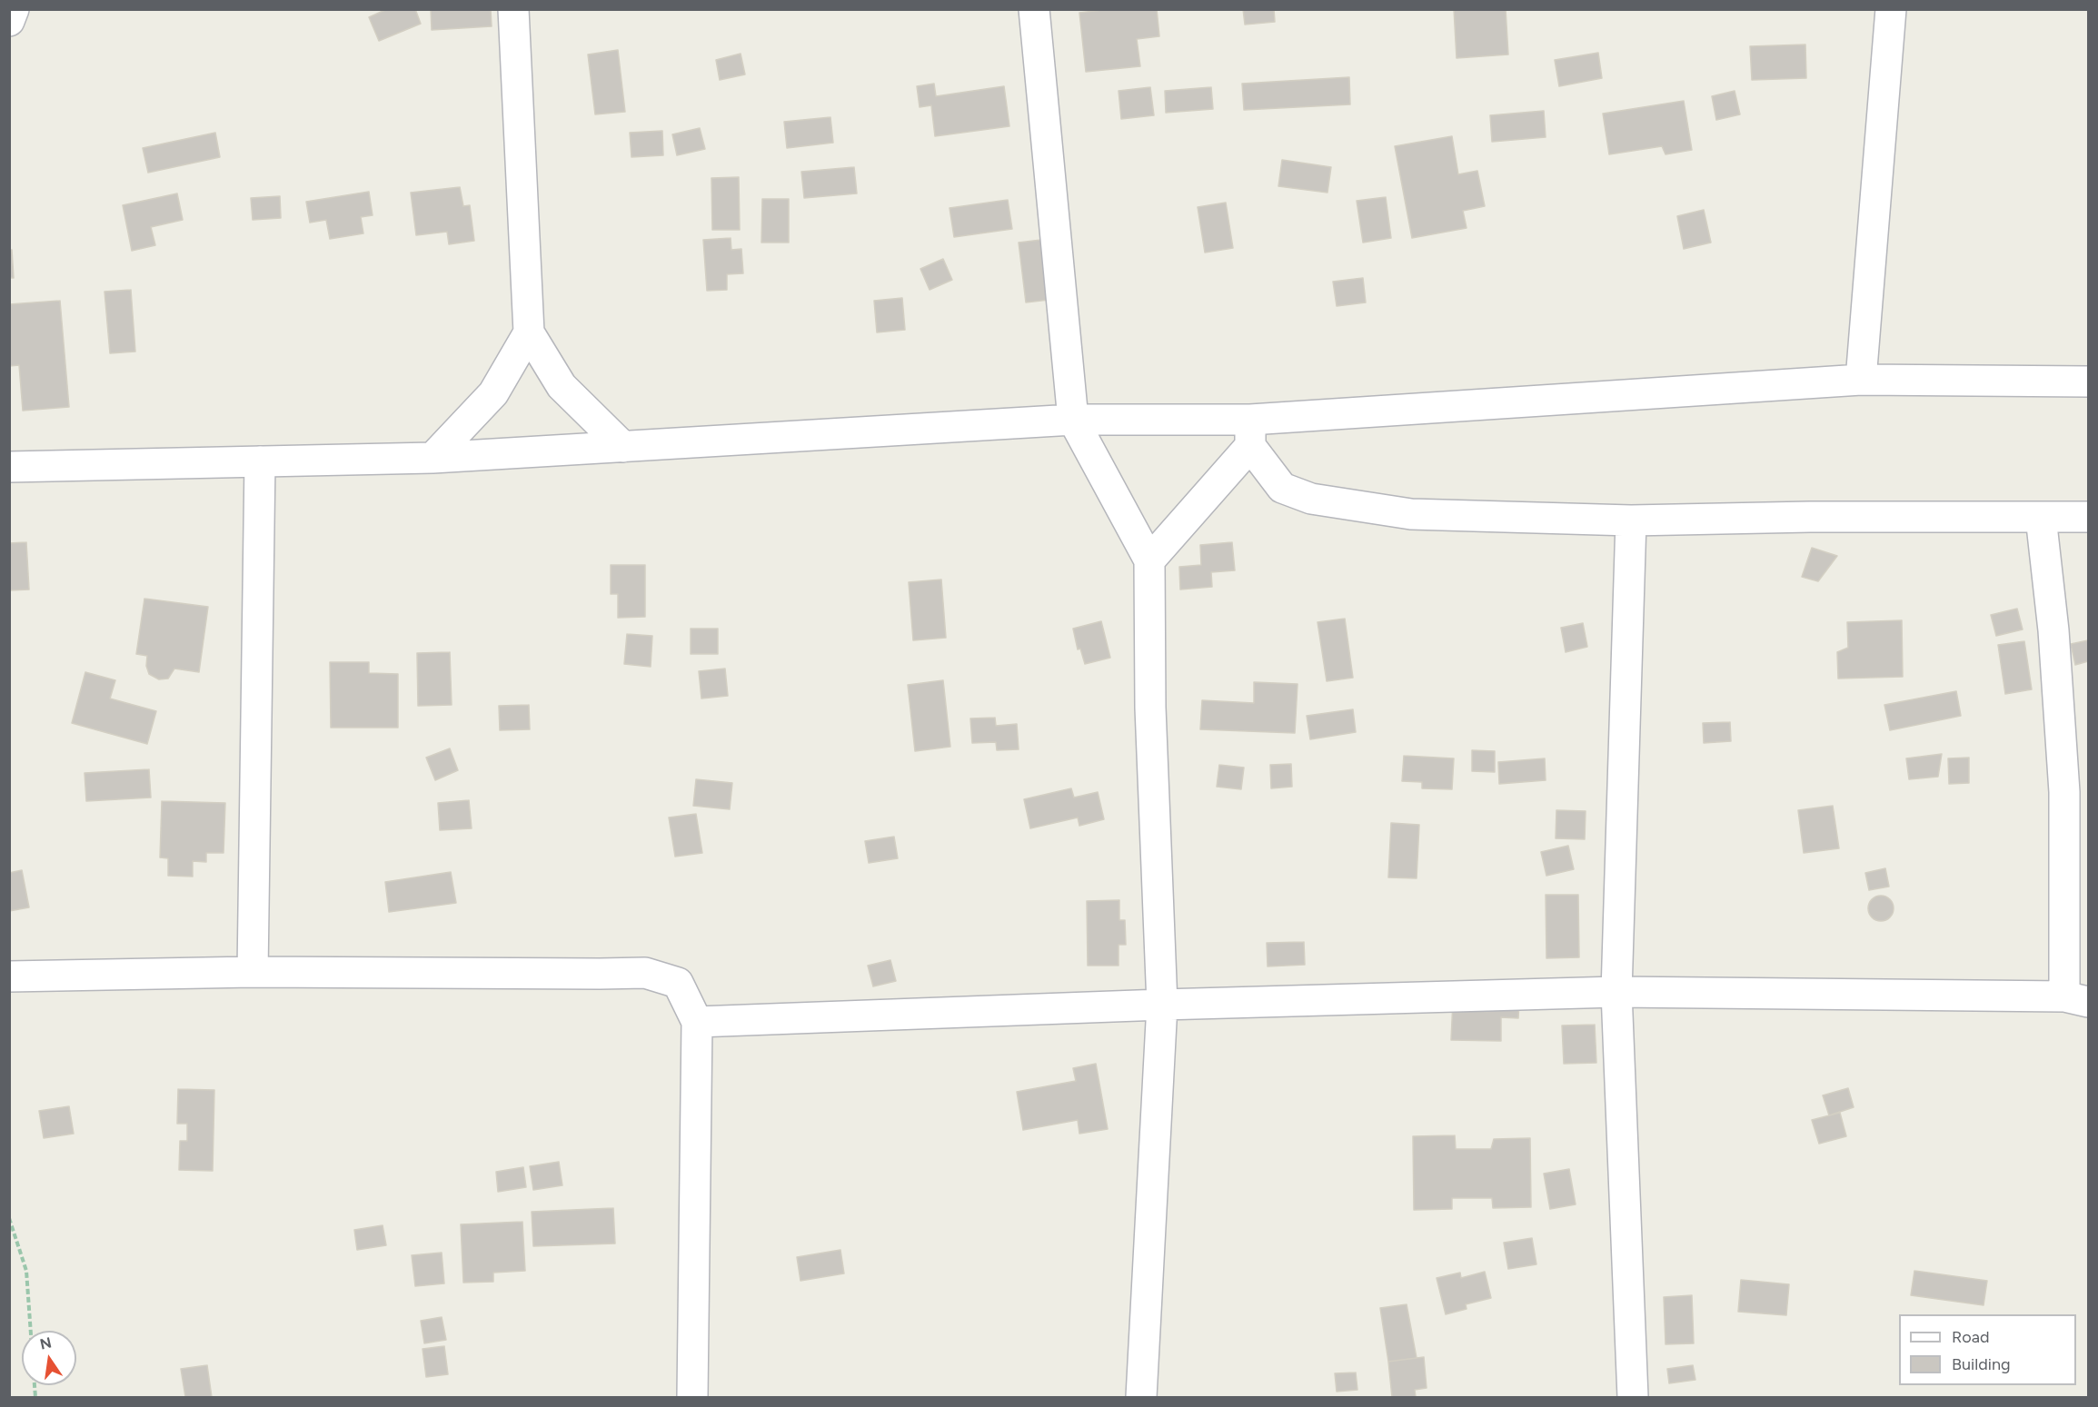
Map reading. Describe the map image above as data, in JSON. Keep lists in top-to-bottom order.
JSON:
{
  "legend": ["Road", "Building"],
  "north": "top"
}
